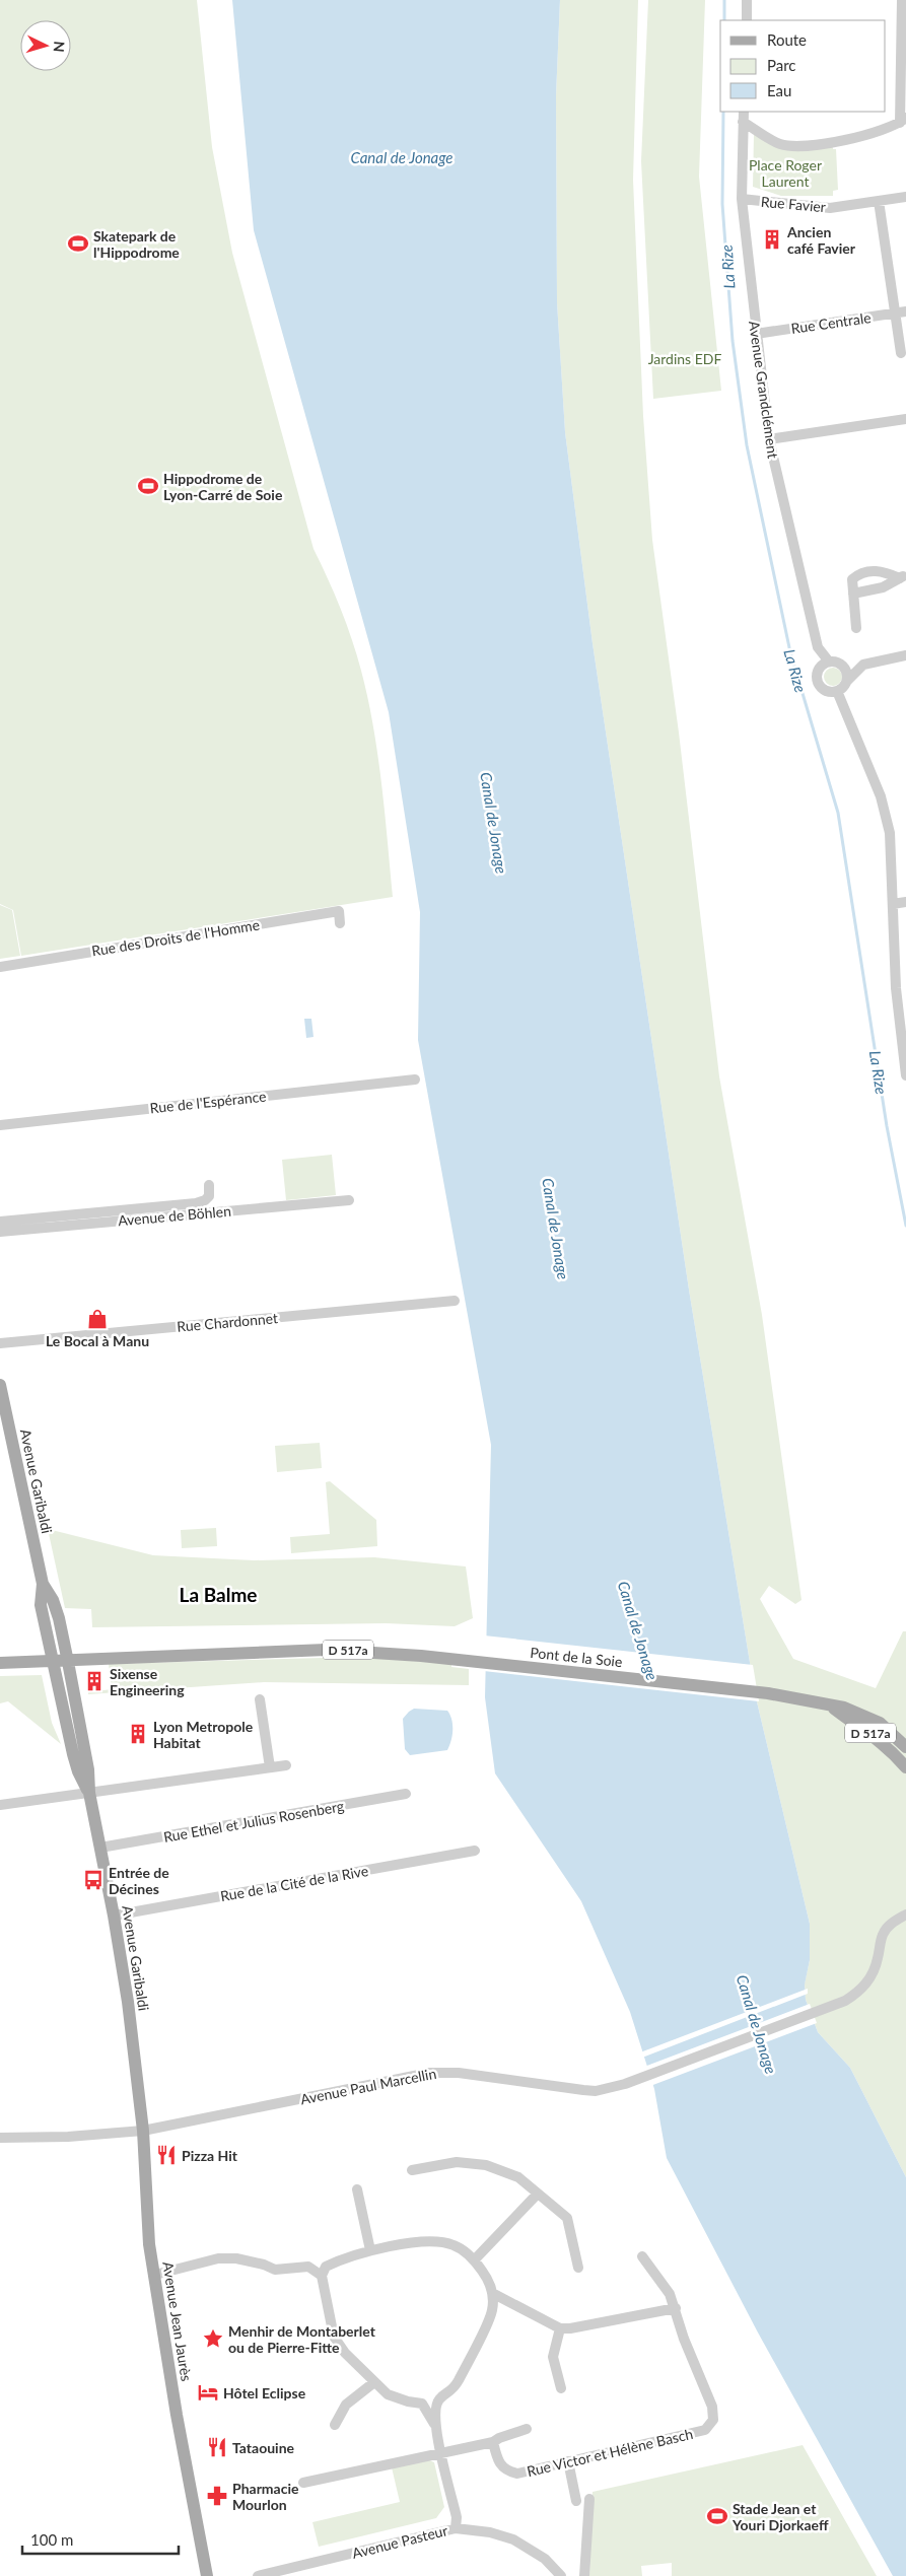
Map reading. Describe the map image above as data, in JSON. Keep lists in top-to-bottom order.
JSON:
{
  "streets": {
    "main road": [
      "Avenue Garibaldi",
      "D 517a",
      "Pont de la Soie",
      "Avenue Jean Jaurès"
    ],
    "street": [
      "Rue Favier",
      "Rue Centrale",
      "Avenue Grandclément",
      "Rue des Droits de l'Homme",
      "Rue de l'Espérance",
      "Avenue de Böhlen",
      "Rue Chardonnet",
      "Rue Ethel et Julius Rosenberg",
      "Rue de la Cité de la Rive",
      "Avenue Paul Marcellin",
      "Rue Victor et Hélène Basch",
      "Avenue Pasteur"
    ]
  },
  "crossings": [
    ["Rue Favier", "Avenue Grandclément"],
    ["Rue Centrale", "Avenue Grandclément"],
    ["Avenue Garibaldi", "Pont de la Soie"],
    ["Avenue Garibaldi", "Rue Ethel et Julius Rosenberg"],
    ["Avenue Garibaldi", "Rue de la Cité de la Rive"],
    ["Avenue Garibaldi", "Avenue Paul Marcellin"],
    ["Avenue Garibaldi", "Avenue Jean Jaurès"],
    ["D 517a", "Pont de la Soie"],
    ["Avenue Paul Marcellin", "Avenue Jean Jaurès"]
  ],
  "districts": ["La Balme"],
  "water": ["Canal de Jonage", "La Rize"],
  "parks": ["Place Roger Laurent", "Jardins EDF"],
  "places": {
    "building": ["Ancien café Favier", "Sixense Engineering", "Lyon Metropole Habitat"],
    "sports": ["Skatepark de l'Hippodrome", "Hippodrome de Lyon-Carré de Soie", "Stade Jean et Youri Djorkaeff"],
    "shop": ["Le Bocal à Manu"],
    "bus stop": ["Entrée de Décines"],
    "restaurant": ["Pizza Hit", "Tataouine"],
    "place": ["Menhir de Montaberlet ou de Pierre-Fitte"],
    "hotel": ["Hôtel Eclipse"],
    "pharmacy": ["Pharmacie Mourlon"]
  },
  "legend": ["Route", "Parc", "Eau"],
  "scale_bar": "100 m",
  "north": "right"
}
